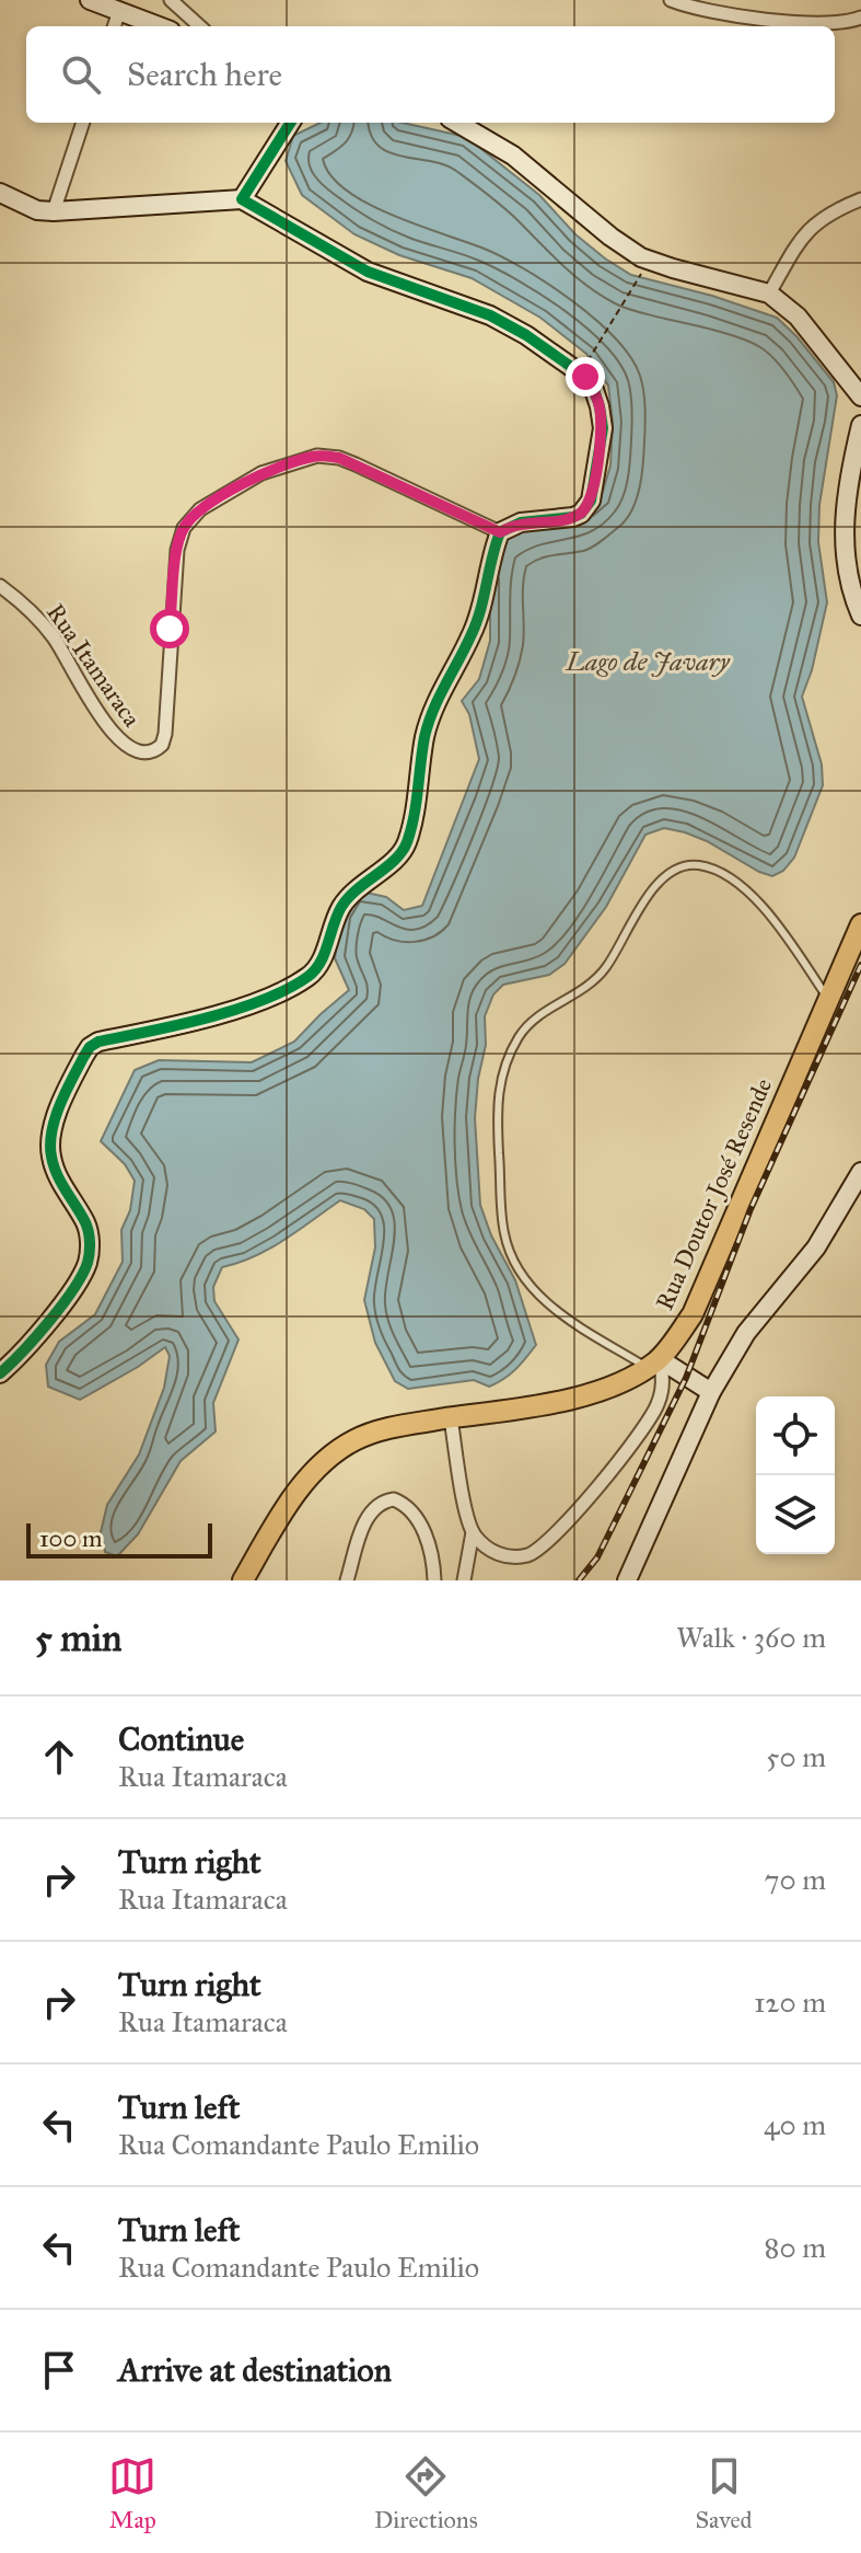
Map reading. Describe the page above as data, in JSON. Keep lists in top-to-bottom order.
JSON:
{
  "streets": {
    "main road": ["Rua Doutor José Resende"],
    "street": ["Rua Itamaraca"]
  },
  "water": ["Lago de Javary"],
  "scale_bar": "100 m",
  "page": {
    "search": "Search here",
    "scale": "100 m",
    "heading": ["5 min", "Walk · 360 m"],
    "list": [
      ["Continue", "Rua Itamaraca", "50 m"],
      ["Turn right", "Rua Itamaraca", "70 m"],
      ["Turn right", "Rua Itamaraca", "120 m"],
      ["Turn left", "Rua Comandante Paulo Emilio", "40 m"],
      ["Turn left", "Rua Comandante Paulo Emilio", "80 m"],
      "Arrive at destination"
    ],
    "nav": ["Map", "Directions", "Saved"]
  }
}
